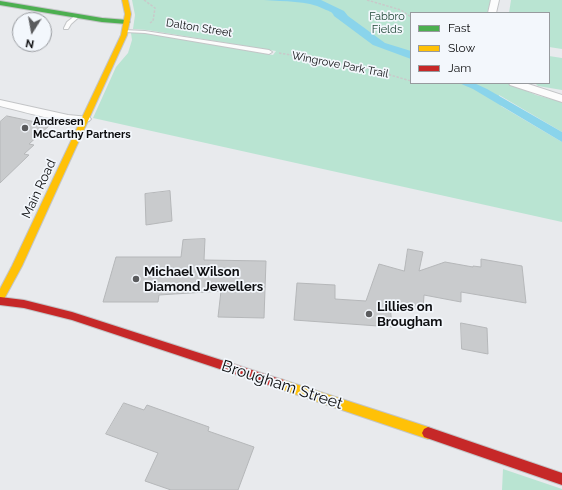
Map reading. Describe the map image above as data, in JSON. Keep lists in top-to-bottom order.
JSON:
{
  "streets": {
    "street": ["Main Road", "Brougham Street"],
    "lane": ["Dalton Street"],
    "path": ["Wingrove Park Trail"]
  },
  "crossings": [
    ["Dalton Street", "Wingrove Park Trail"],
    ["Dalton Street", "Main Road"],
    ["Main Road", "Brougham Street"]
  ],
  "parks": ["Fabbro Fields"],
  "places": ["Andresen McCarthy Partners", "Michael Wilson Diamond Jewellers", "Lillies on Brougham"],
  "legend": ["Fast", "Slow", "Jam"],
  "north": "bottom"
}
